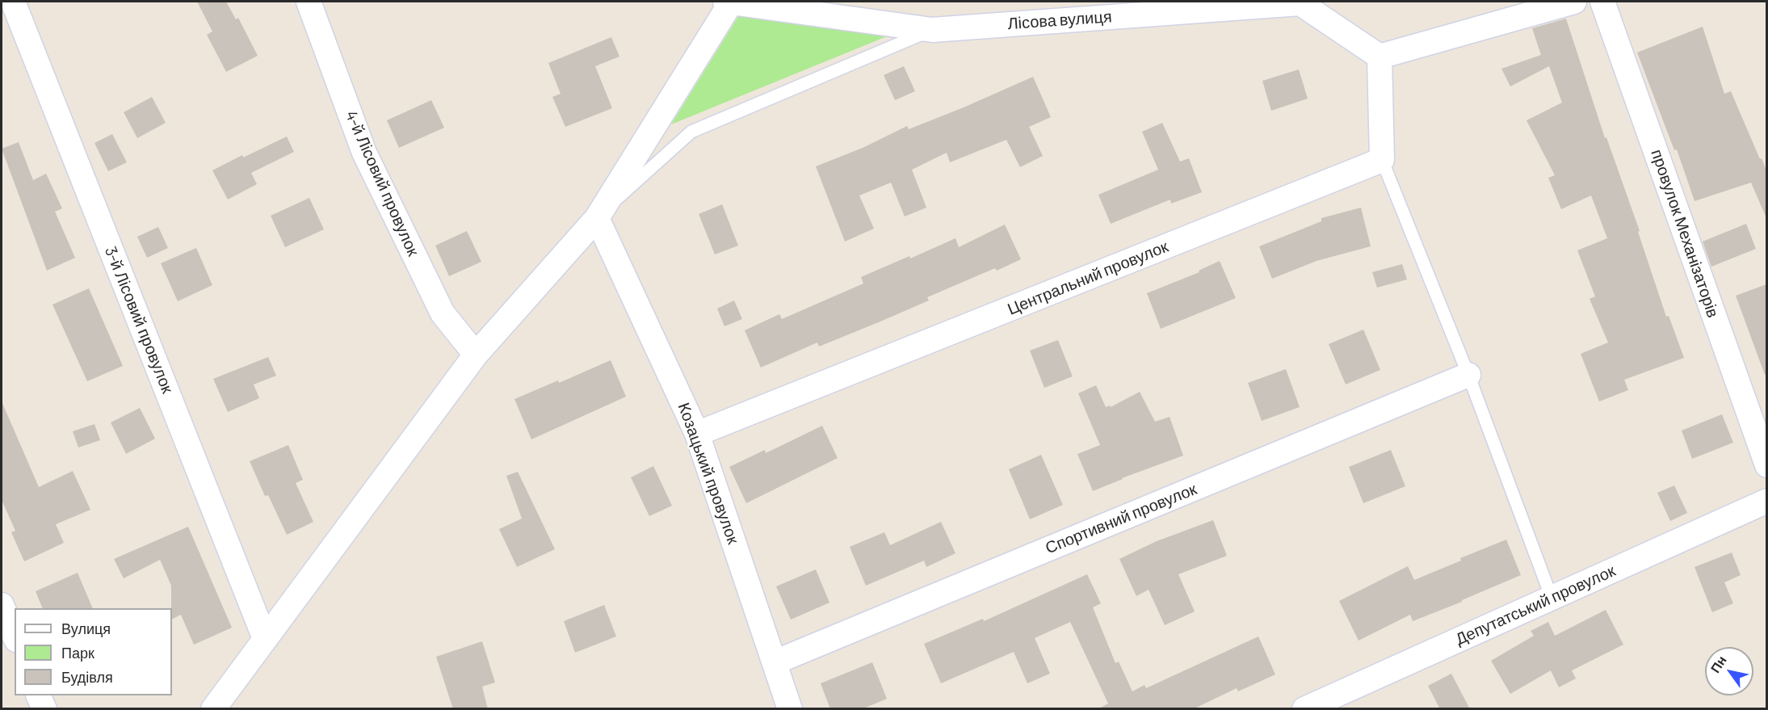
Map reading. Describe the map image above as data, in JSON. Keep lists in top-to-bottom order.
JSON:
{
  "streets": {
    "street": [
      "Лісова вулиця",
      "4-й Лісовий провулок",
      "провулок Механізаторів",
      "Центральний провулок",
      "3-й Лісовий провулок",
      "Козацький провулок",
      "Спортивний провулок",
      "Депутатський провулок"
    ]
  },
  "crossings": [
    ["Центральний провулок", "Козацький провулок"],
    ["Козацький провулок", "Спортивний провулок"]
  ],
  "legend": ["Вулиця", "Парк", "Будівля"],
  "north": "top left"
}
